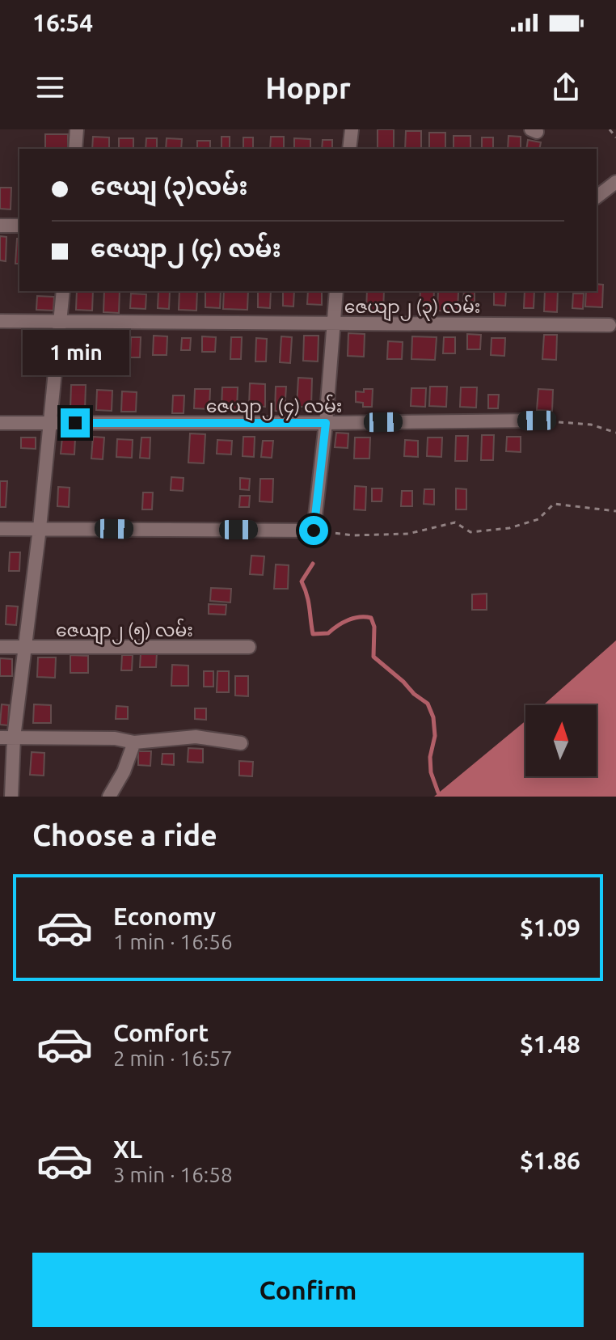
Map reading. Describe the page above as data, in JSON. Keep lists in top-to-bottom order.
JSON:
{
  "streets": {
    "street": ["ဇေယျာ၂ (၃) လမ်း", "ဇေယျာ၂ (၄) လမ်း", "ဇေယျာ၂ (၅) လမ်း"]
  },
  "north": "top",
  "page": {
    "status": "16:54",
    "header": "Hoppr",
    "banner": ["ဇေယျ (၃)လမ်း", "ဇေယျာ၂ (၄) လမ်း"],
    "bubble": "1 min",
    "heading": "Choose a ride",
    "list": [
      {
        "name": "Economy",
        "note": "1 min · 16:56",
        "value": "$1.09"
      },
      {
        "name": "Comfort",
        "note": "2 min · 16:57",
        "value": "$1.48"
      },
      {
        "name": "XL",
        "note": "3 min · 16:58",
        "value": "$1.86"
      }
    ],
    "buttons": "Confirm"
  }
}
